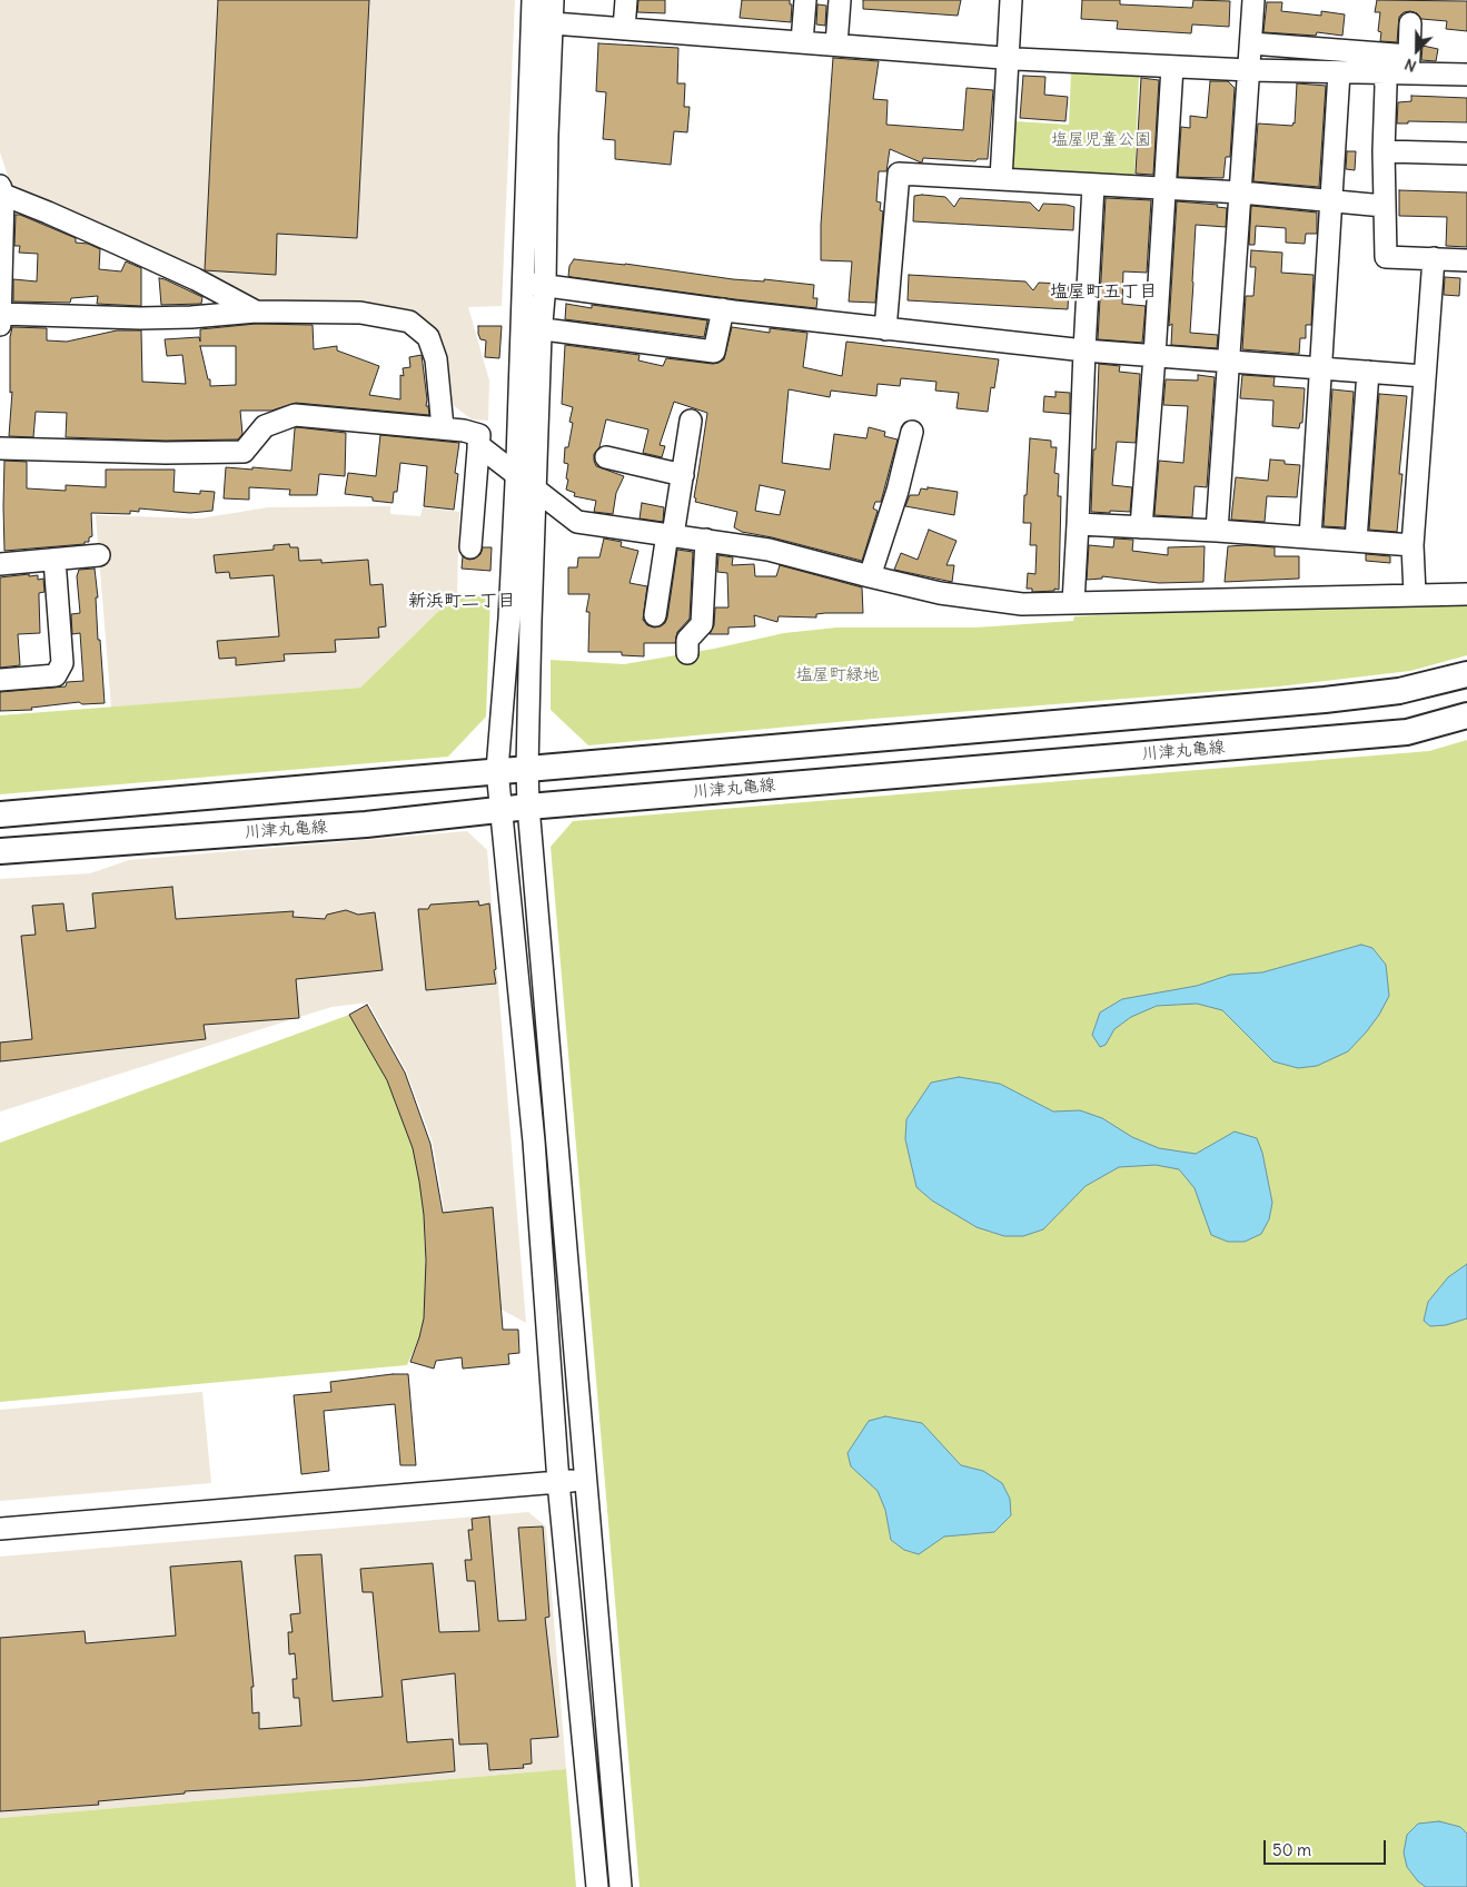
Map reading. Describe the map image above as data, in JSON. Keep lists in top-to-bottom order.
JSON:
{
  "streets": {
    "main road": ["川津丸亀線"]
  },
  "districts": ["塩屋町五丁目", "新浜町二丁目"],
  "parks": ["塩屋児童公園", "塩屋町緑地"],
  "scale_bar": "50 m",
  "north": "bottom left"
}
